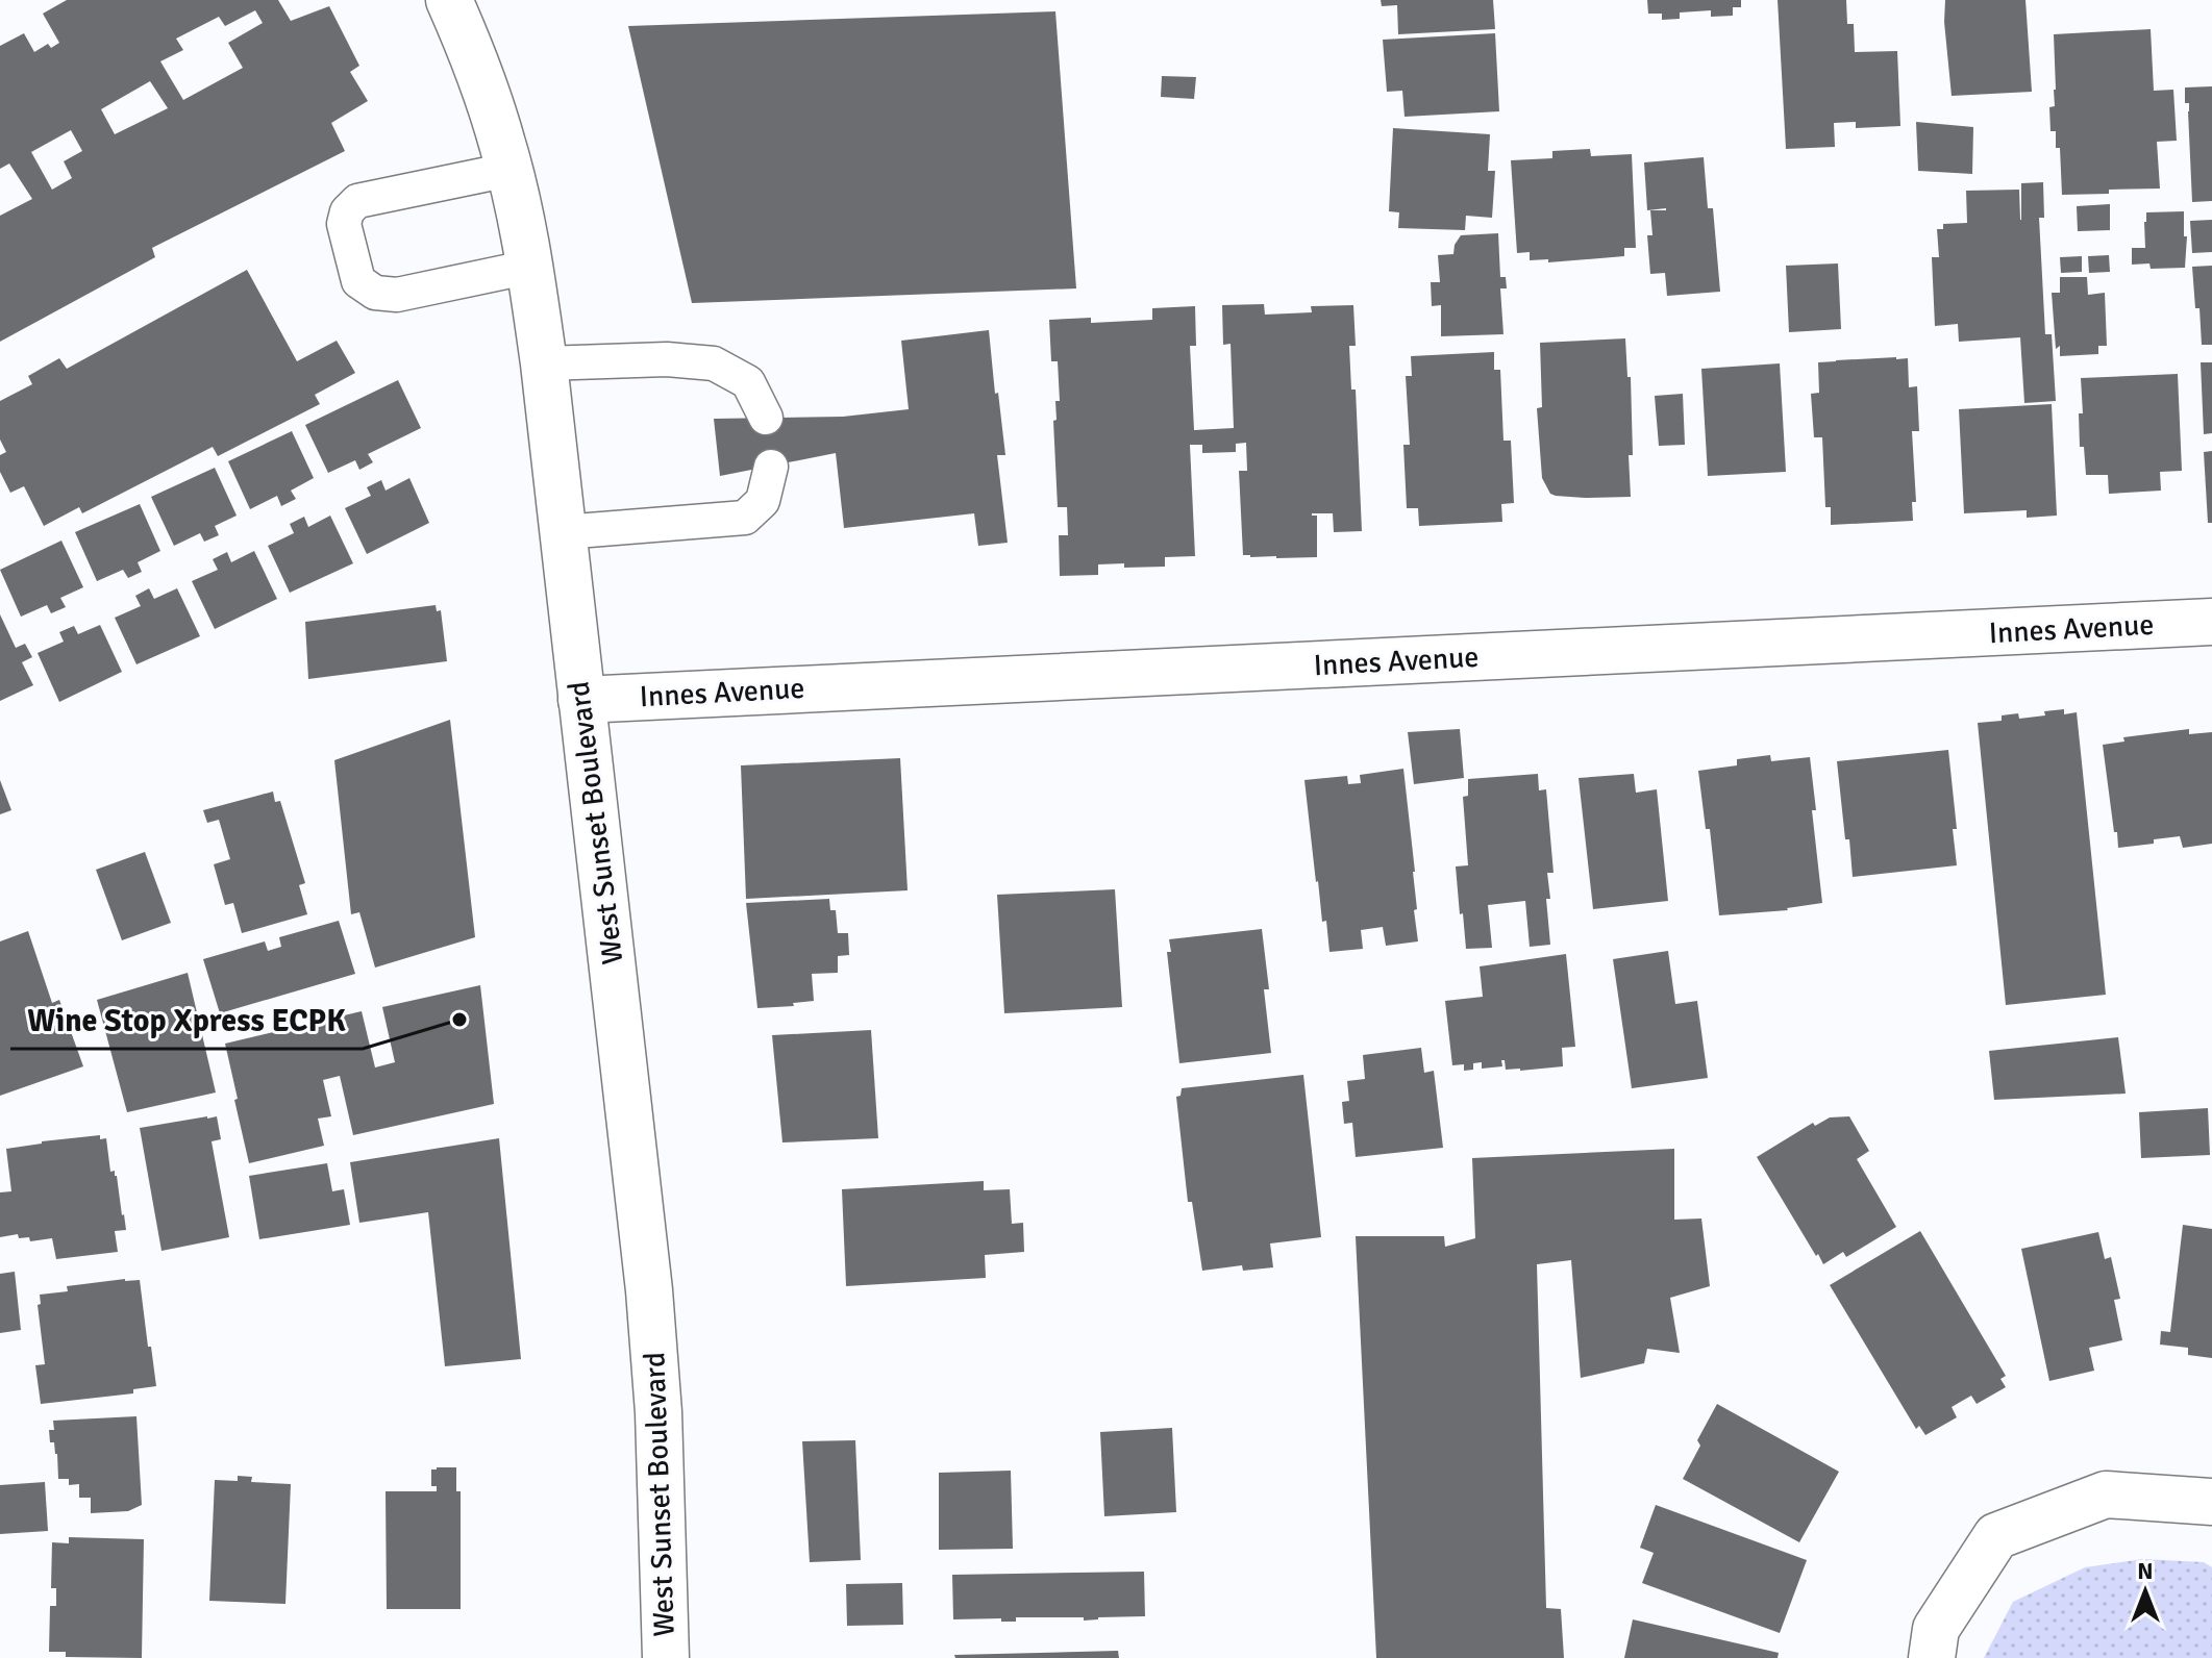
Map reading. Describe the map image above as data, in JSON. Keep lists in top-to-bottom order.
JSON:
{
  "streets": {
    "street": ["Innes Avenue", "West Sunset Boulevard"]
  },
  "crossings": [
    ["Innes Avenue", "West Sunset Boulevard"]
  ],
  "places": ["Wine Stop Xpress ECPK"],
  "north": "top"
}
